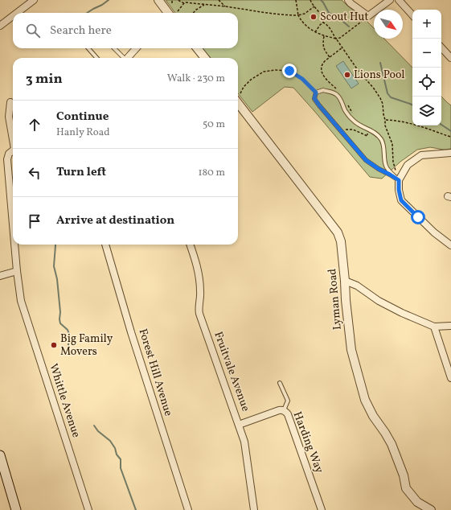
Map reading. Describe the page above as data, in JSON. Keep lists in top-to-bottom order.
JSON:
{
  "streets": {
    "street": [
      "Lyman Road",
      "Fruitvale Avenue",
      "Forest Hill Avenue",
      "Whittle Avenue",
      "Harding Way"
    ]
  },
  "crossings": [
    ["Fruitvale Avenue", "Harding Way"]
  ],
  "places": ["Scout Hut", "Lions Pool", "Big Family Movers"],
  "north": "bottom right",
  "page": {
    "map_buttons": ["+", "−"],
    "search": "Search here",
    "heading": ["3 min", "Walk · 230 m"],
    "list": [
      ["Continue", "Hanly Road", "50 m"],
      ["Turn left", "180 m"],
      "Arrive at destination"
    ]
  }
}
